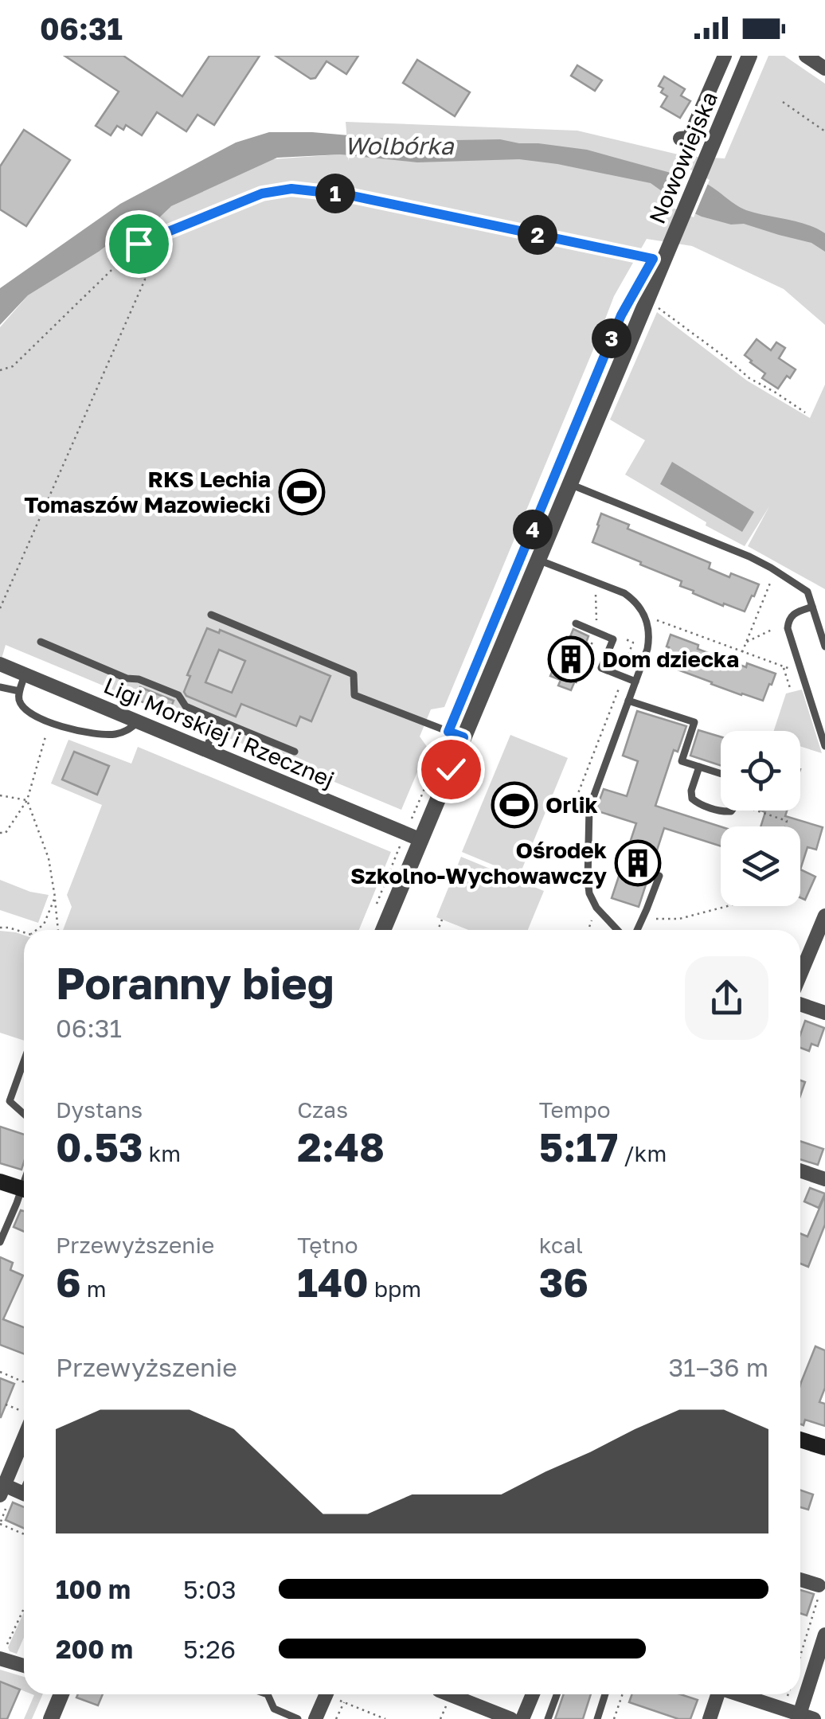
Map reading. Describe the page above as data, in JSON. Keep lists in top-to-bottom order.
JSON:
{
  "streets": {
    "street": ["Nowowiejska", "Ligi Morskiej i Rzecznej"]
  },
  "crossings": [
    ["Nowowiejska", "Ligi Morskiej i Rzecznej"]
  ],
  "water": ["Wolbórka"],
  "places": {
    "sports": ["RKS Lechia Tomaszów Mazowiecki", "Orlik"],
    "building": ["Dom dziecka", "Ośrodek Szkolno-Wychowawczy"]
  },
  "page": {
    "status": "06:31",
    "pins": [
      "1",
      "2",
      "3",
      "4"
    ],
    "heading": ["Poranny bieg", "06:31"],
    "stats": [
      ["Dystans", "0.53 km"],
      ["Czas", "2:48"],
      ["Tempo", "5:17 /km"],
      ["Przewyższenie", "6 m"],
      ["Tętno", "140 bpm"],
      ["kcal", "36"]
    ],
    "chart": ["Przewyższenie", "31–36 m"],
    "list": [
      {
        "name": "100 m",
        "note": "5:03"
      },
      {
        "name": "200 m",
        "note": "5:26"
      }
    ]
  }
}
